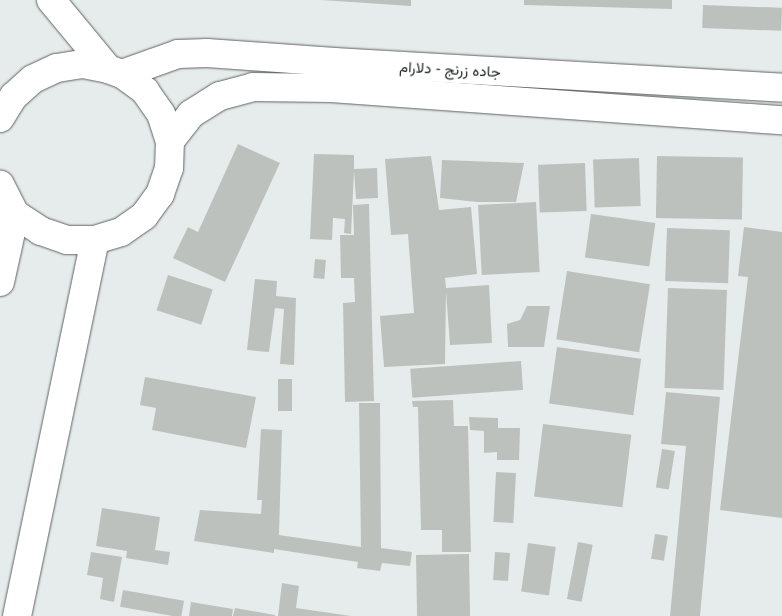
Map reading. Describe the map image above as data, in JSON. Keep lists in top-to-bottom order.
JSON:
{
  "streets": {
    "main road": ["جاده زرنج - دلارام"]
  }
}
